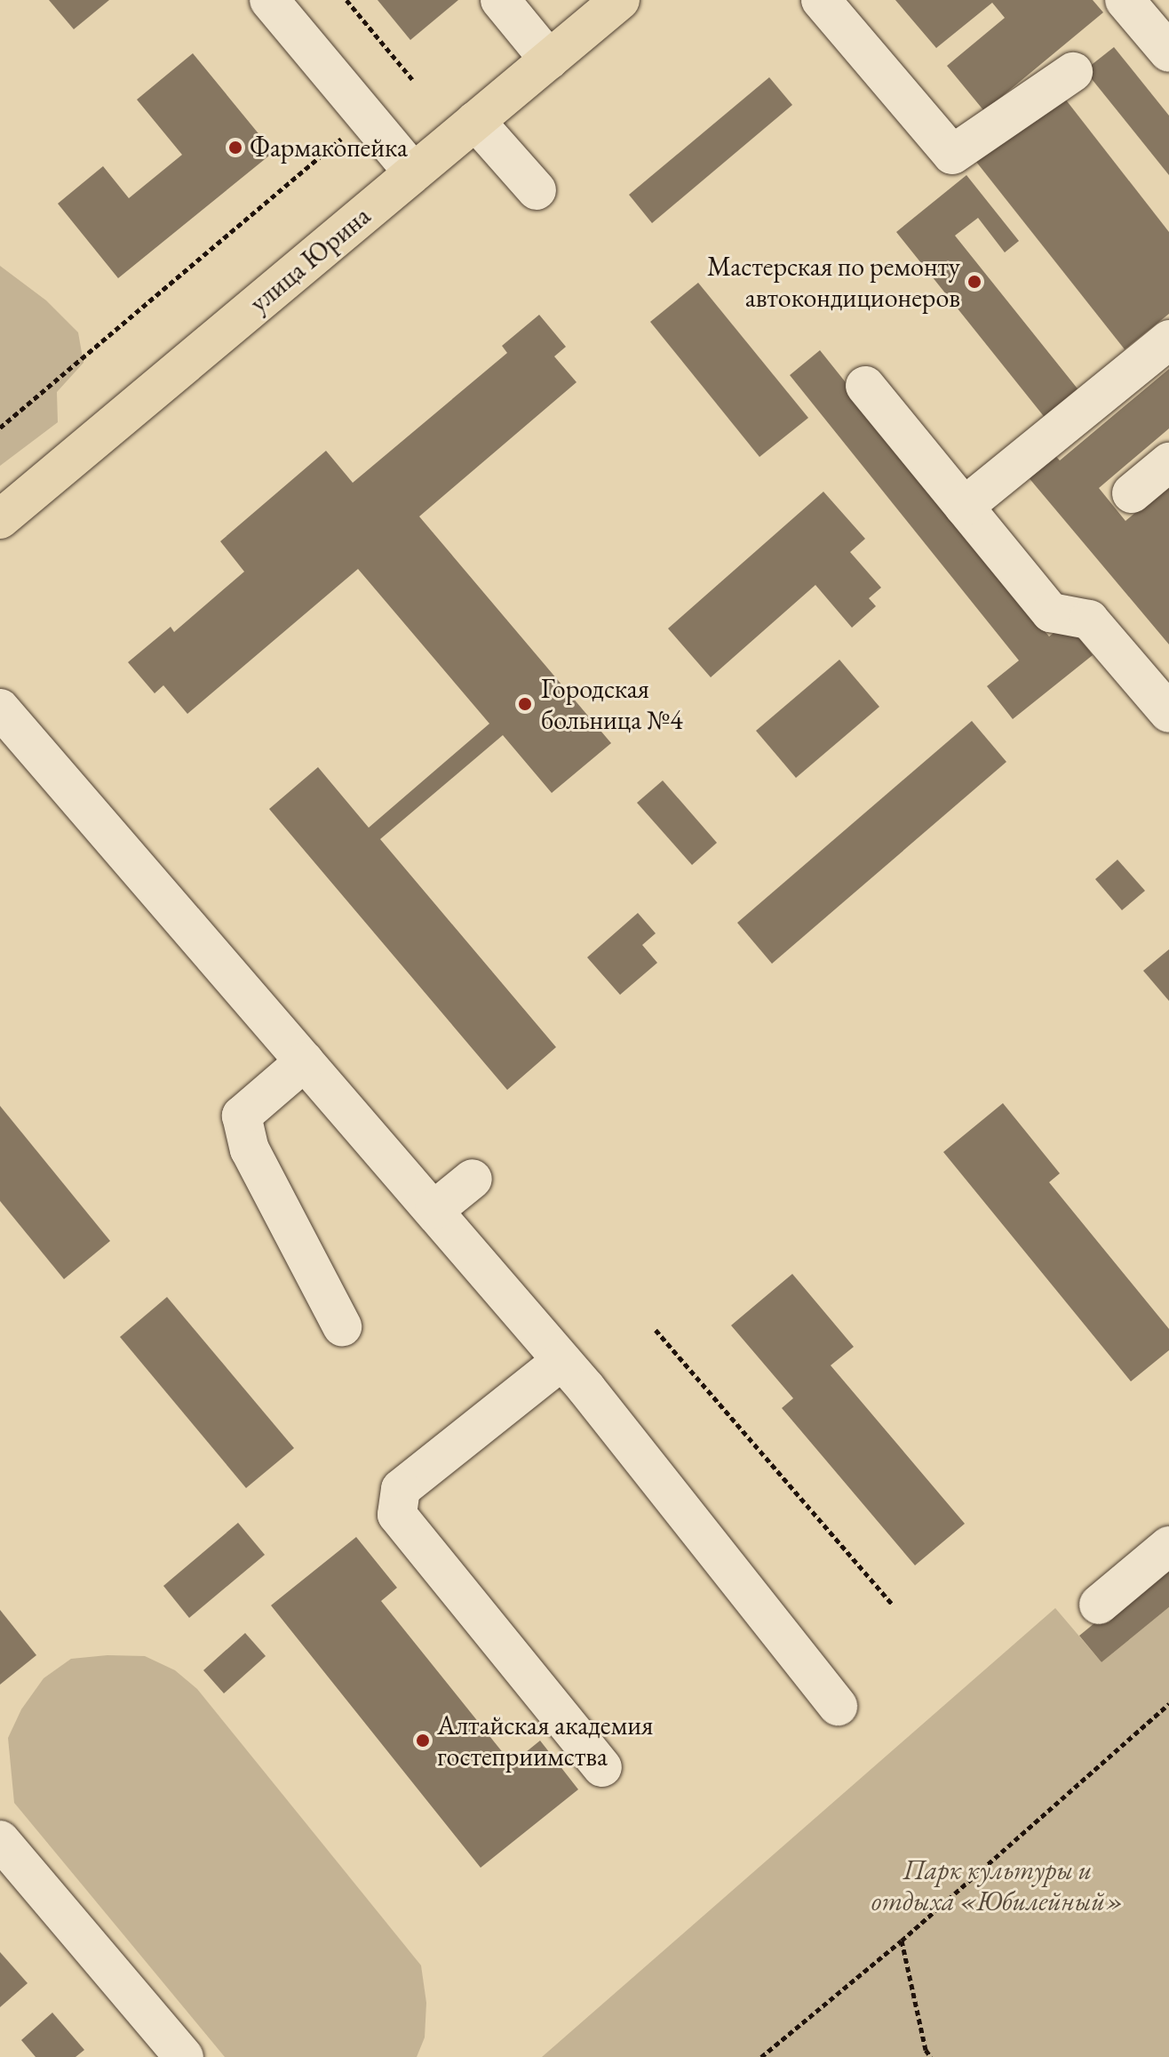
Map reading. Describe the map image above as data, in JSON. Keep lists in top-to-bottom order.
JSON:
{
  "streets": {
    "main road": ["улица Юрина"]
  },
  "parks": ["Парк культуры и отдыха «Юбилейный»"],
  "places": [
    "Фармакопейка",
    "Мастерская по ремонту автокондиционеров",
    "Городская больница №4",
    "Алтайская академия гостеприимства"
  ]
}
